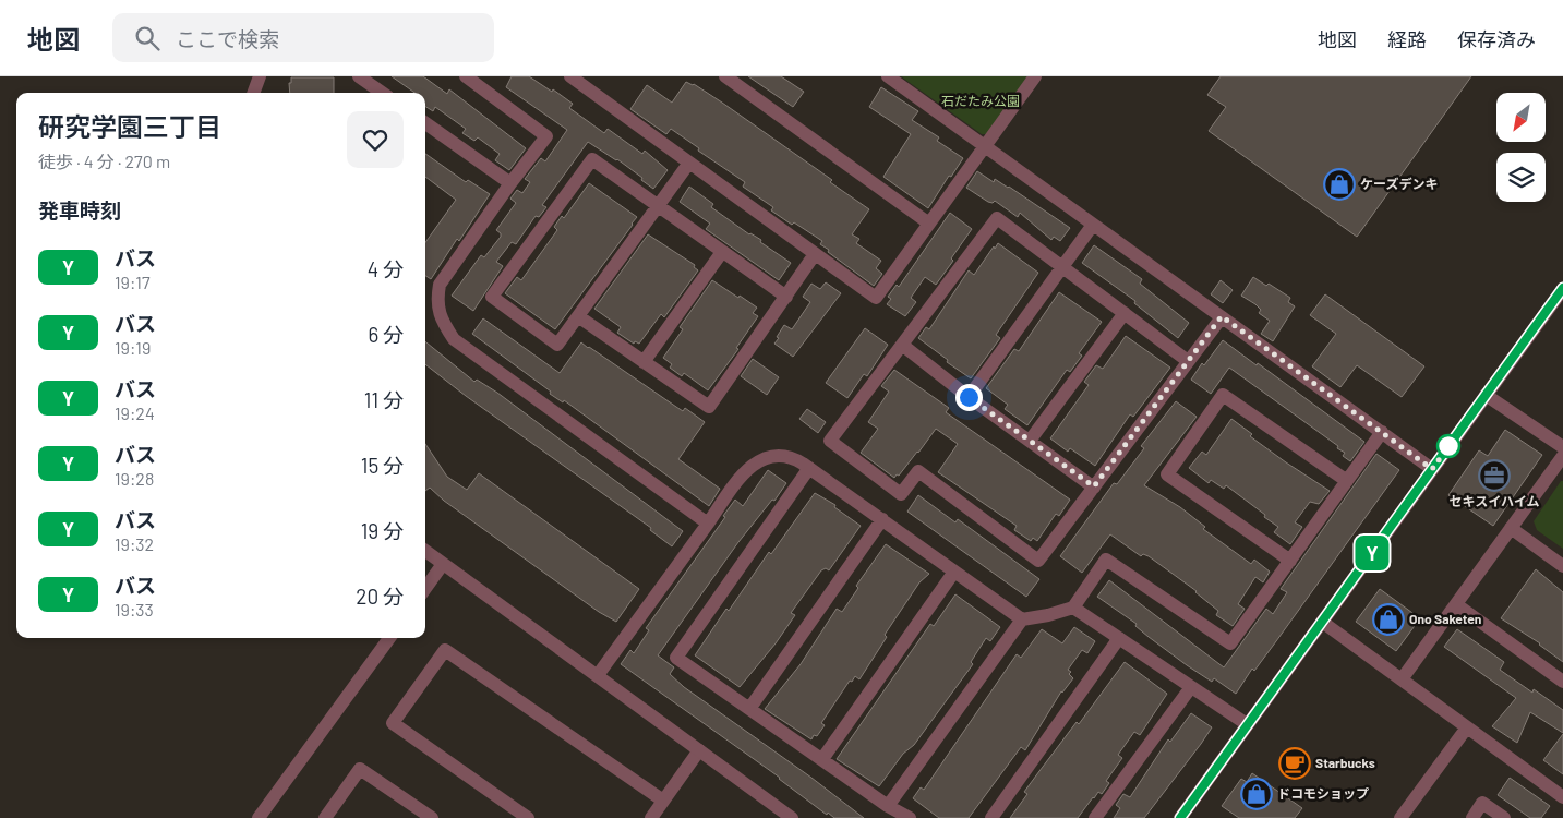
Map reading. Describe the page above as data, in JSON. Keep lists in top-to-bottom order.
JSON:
{
  "parks": ["石だたみ公園"],
  "places": {
    "shop": ["ケーズデンキ", "Ono Saketen", "ドコモショップ"],
    "office": ["セキスイハイム"],
    "cafe": ["Starbucks"]
  },
  "lines": ["bus line Y"],
  "north": "bottom left",
  "page": {
    "header": "地図",
    "search": "ここで検索",
    "nav": ["地図", "経路", "保存済み"],
    "on_map": "Y",
    "heading": [
      ["研究学園三丁目", "徒歩 · 4 分 · 270 m"],
      "発車時刻"
    ],
    "list": [
      {
        "mark": "Y",
        "name": "バス",
        "note": "19:17",
        "value": "4 分"
      },
      {
        "mark": "Y",
        "name": "バス",
        "note": "19:19",
        "value": "6 分"
      },
      {
        "mark": "Y",
        "name": "バス",
        "note": "19:24",
        "value": "11 分"
      },
      {
        "mark": "Y",
        "name": "バス",
        "note": "19:28",
        "value": "15 分"
      },
      {
        "mark": "Y",
        "name": "バス",
        "note": "19:32",
        "value": "19 分"
      },
      {
        "mark": "Y",
        "name": "バス",
        "note": "19:33",
        "value": "20 分"
      }
    ]
  }
}
